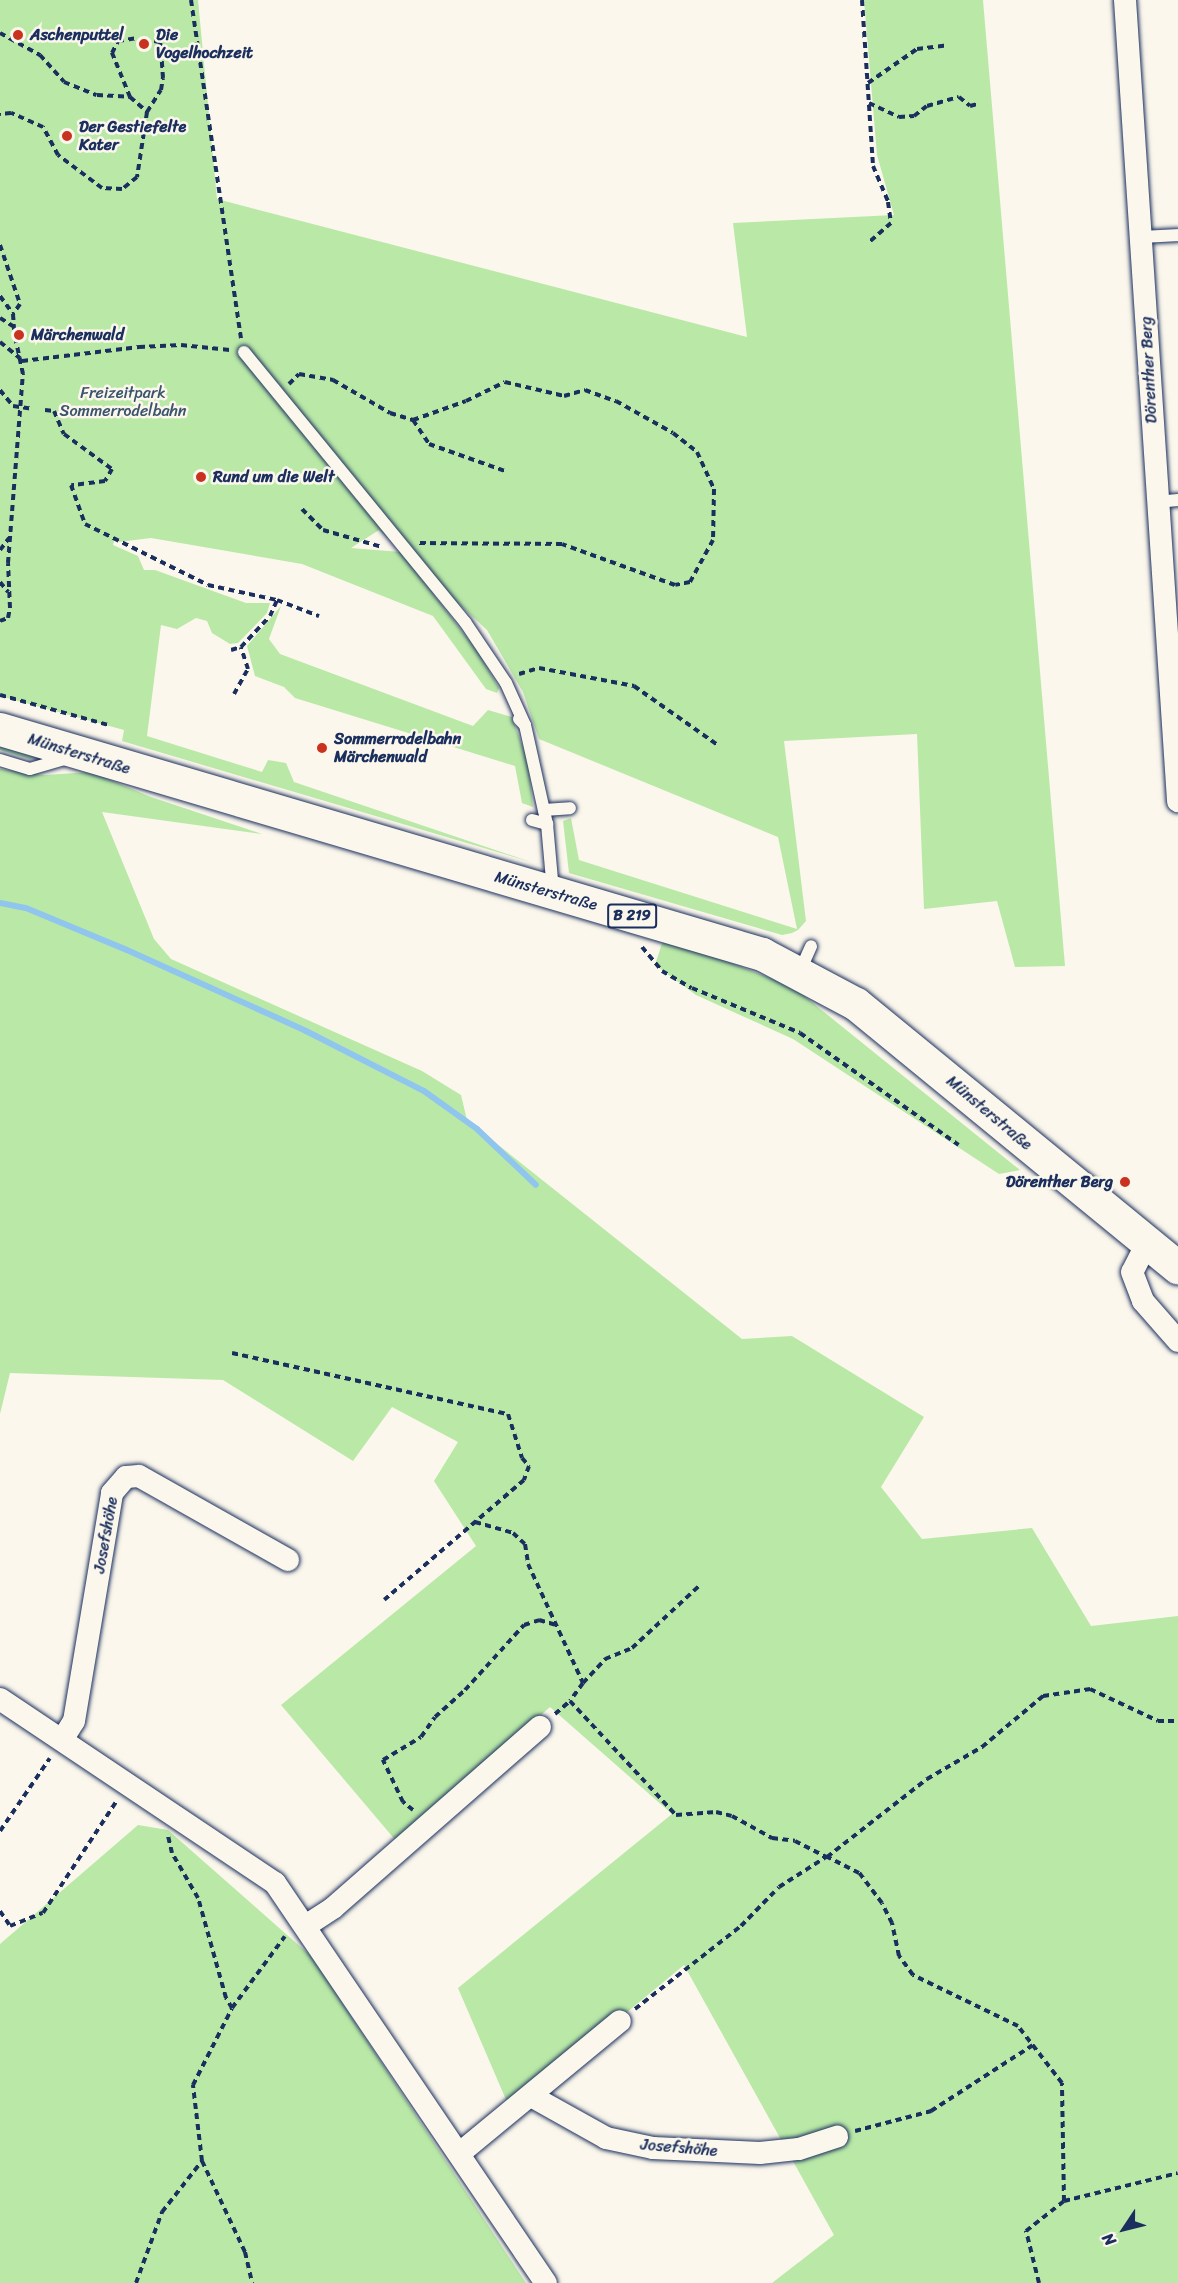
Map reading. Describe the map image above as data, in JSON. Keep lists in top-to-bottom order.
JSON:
{
  "streets": {
    "main road": ["Münsterstraße", "B 219"],
    "street": ["Dörenther Berg", "Josefshöhe"]
  },
  "parks": ["Freizeitpark Sommerrodelbahn"],
  "places": [
    "Aschenputtel",
    "Die Vogelhochzeit",
    "Der Gestiefelte Kater",
    "Märchenwald",
    "Rund um die Welt",
    "Sommerrodelbahn Märchenwald",
    "Dörenther Berg"
  ],
  "north": "bottom left"
}
